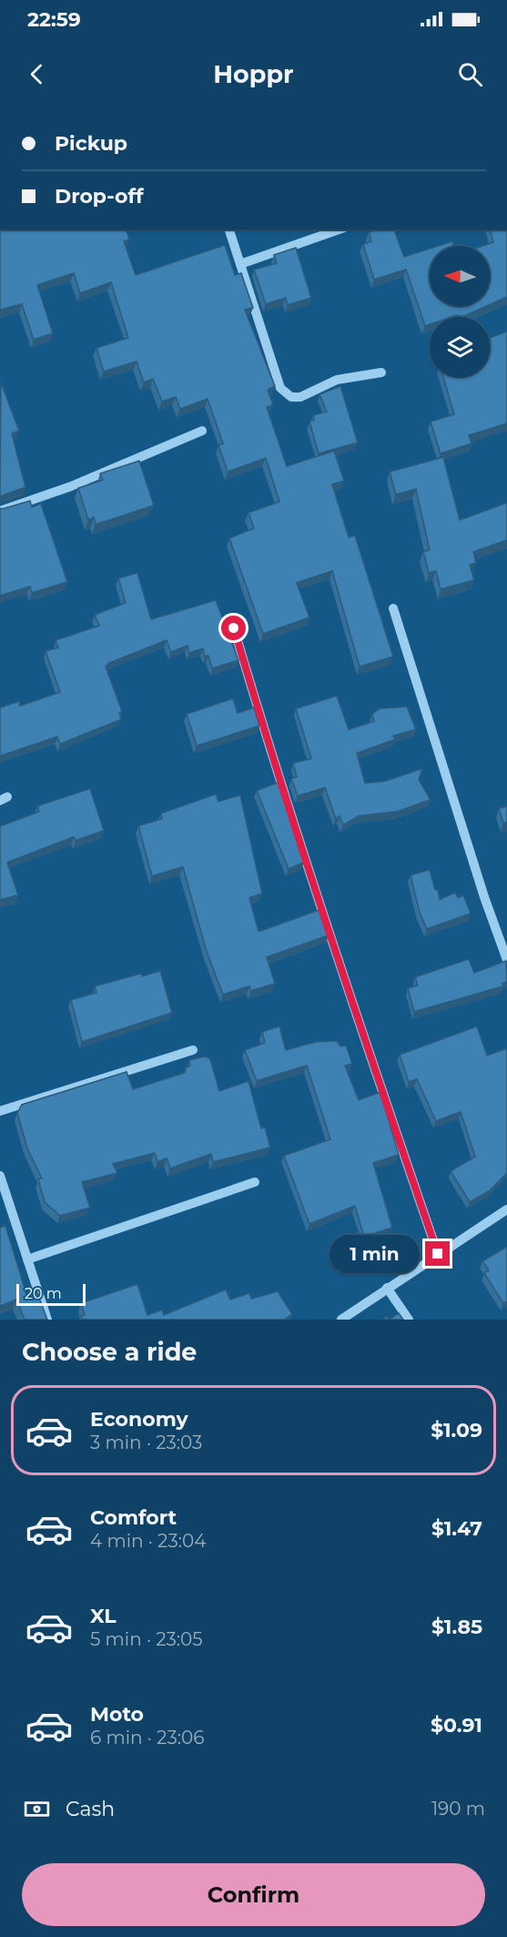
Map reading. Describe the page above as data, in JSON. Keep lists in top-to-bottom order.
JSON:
{
  "scale_bar": "20 m",
  "north": "left",
  "page": {
    "status": "22:59",
    "header": "Hoppr",
    "banner": ["Pickup", "Drop-off"],
    "bubble": "1 min",
    "scale": "20 m",
    "heading": "Choose a ride",
    "list": [
      {
        "name": "Economy",
        "note": "3 min · 23:03",
        "value": "$1.09"
      },
      {
        "name": "Comfort",
        "note": "4 min · 23:04",
        "value": "$1.47"
      },
      {
        "name": "XL",
        "note": "5 min · 23:05",
        "value": "$1.85"
      },
      {
        "name": "Moto",
        "note": "6 min · 23:06",
        "value": "$0.91"
      }
    ],
    "pay": ["Cash", "190 m"],
    "buttons": "Confirm"
  }
}
